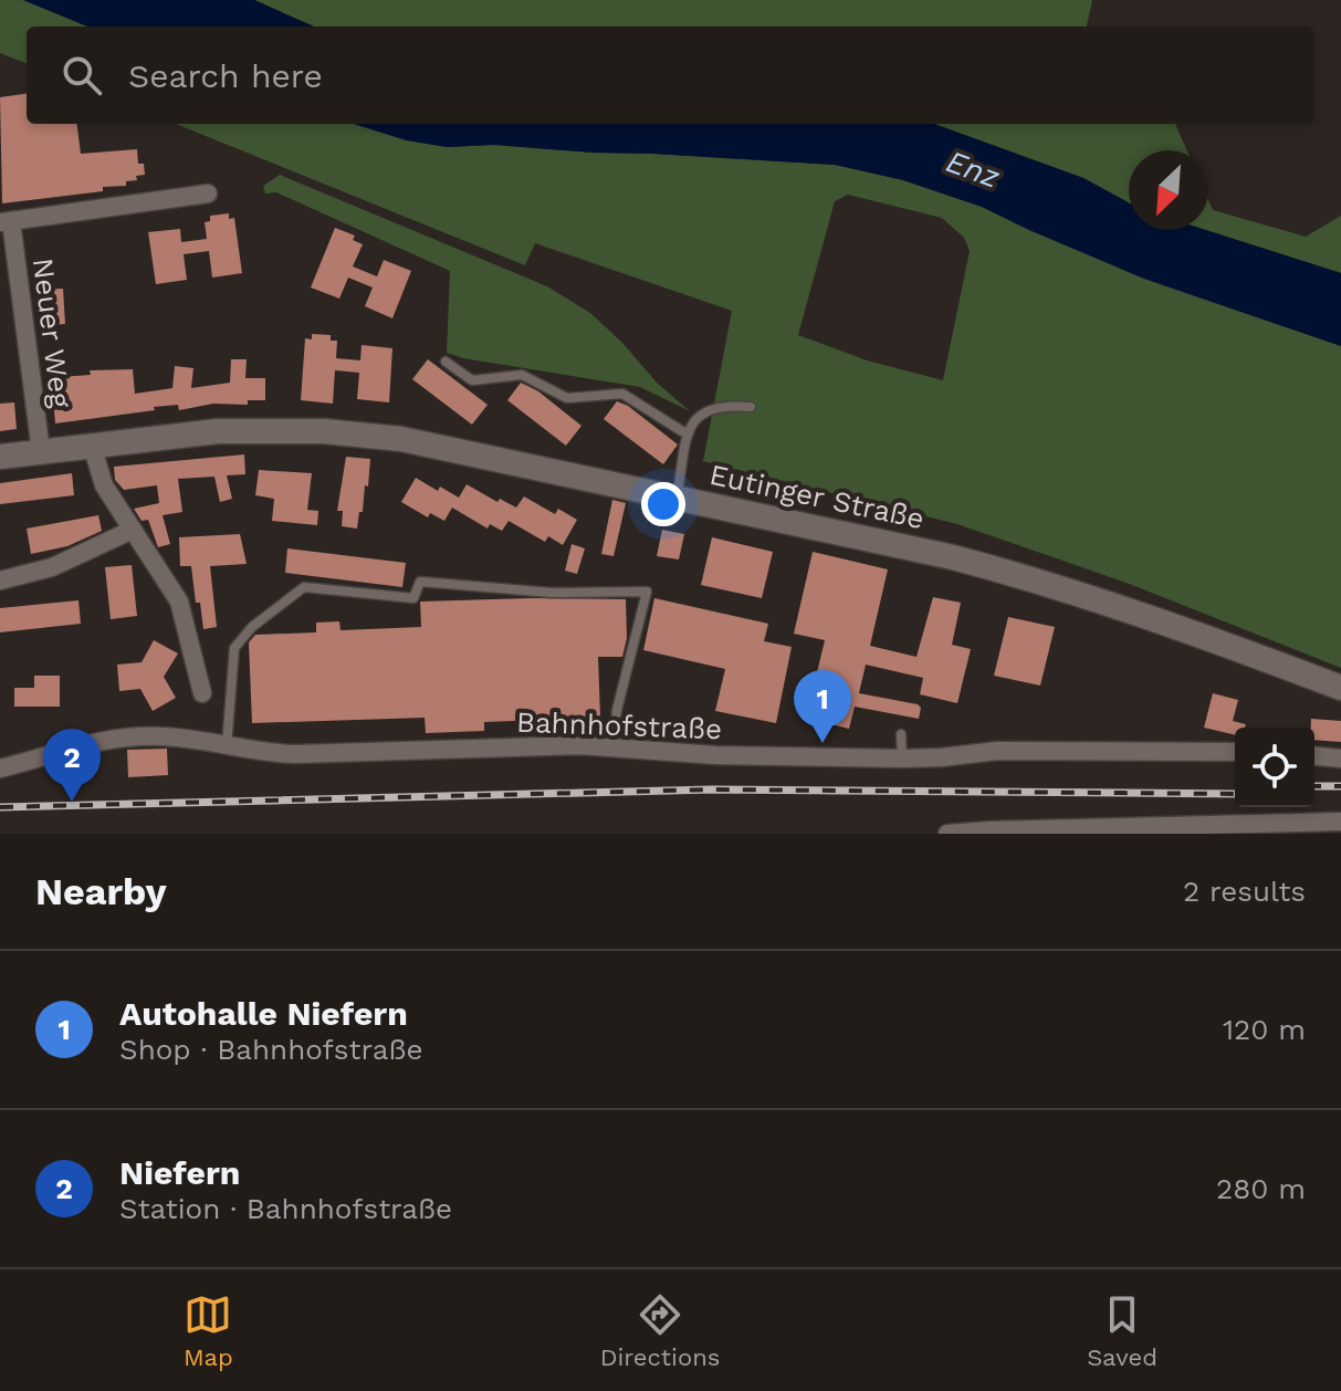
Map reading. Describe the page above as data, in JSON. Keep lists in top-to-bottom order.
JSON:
{
  "streets": {
    "street": ["Neuer Weg", "Eutinger Straße", "Bahnhofstraße"]
  },
  "crossings": [
    ["Neuer Weg", "Eutinger Straße"]
  ],
  "water": ["Enz"],
  "north": "bottom left",
  "page": {
    "search": "Search here",
    "pins": ["1", "2"],
    "heading": ["Nearby", "2 results"],
    "list": [
      {
        "mark": "1",
        "name": "Autohalle Niefern",
        "note": "Shop · Bahnhofstraße",
        "value": "120 m"
      },
      {
        "mark": "2",
        "name": "Niefern",
        "note": "Station · Bahnhofstraße",
        "value": "280 m"
      }
    ],
    "nav": ["Map", "Directions", "Saved"]
  }
}
